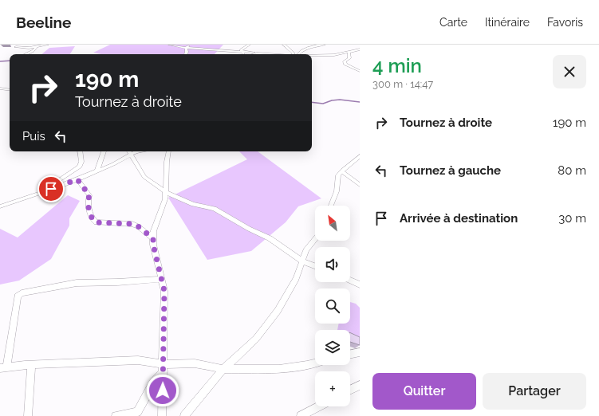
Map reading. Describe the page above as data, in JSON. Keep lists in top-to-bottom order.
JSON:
{
  "north": "top left",
  "page": {
    "header": "Beeline",
    "nav": ["Carte", "Itinéraire", "Favoris"],
    "heading": ["4 min", "300 m · 14:47"],
    "turn": ["190 m", "Tournez à droite"],
    "list": [
      {
        "name": "Tournez à droite",
        "value": "190 m"
      },
      {
        "name": "Tournez à gauche",
        "value": "80 m"
      },
      {
        "name": "Arrivée à destination",
        "value": "30 m"
      }
    ],
    "then": "Puis",
    "map_buttons": "+",
    "buttons": ["Quitter", "Partager"]
  }
}
